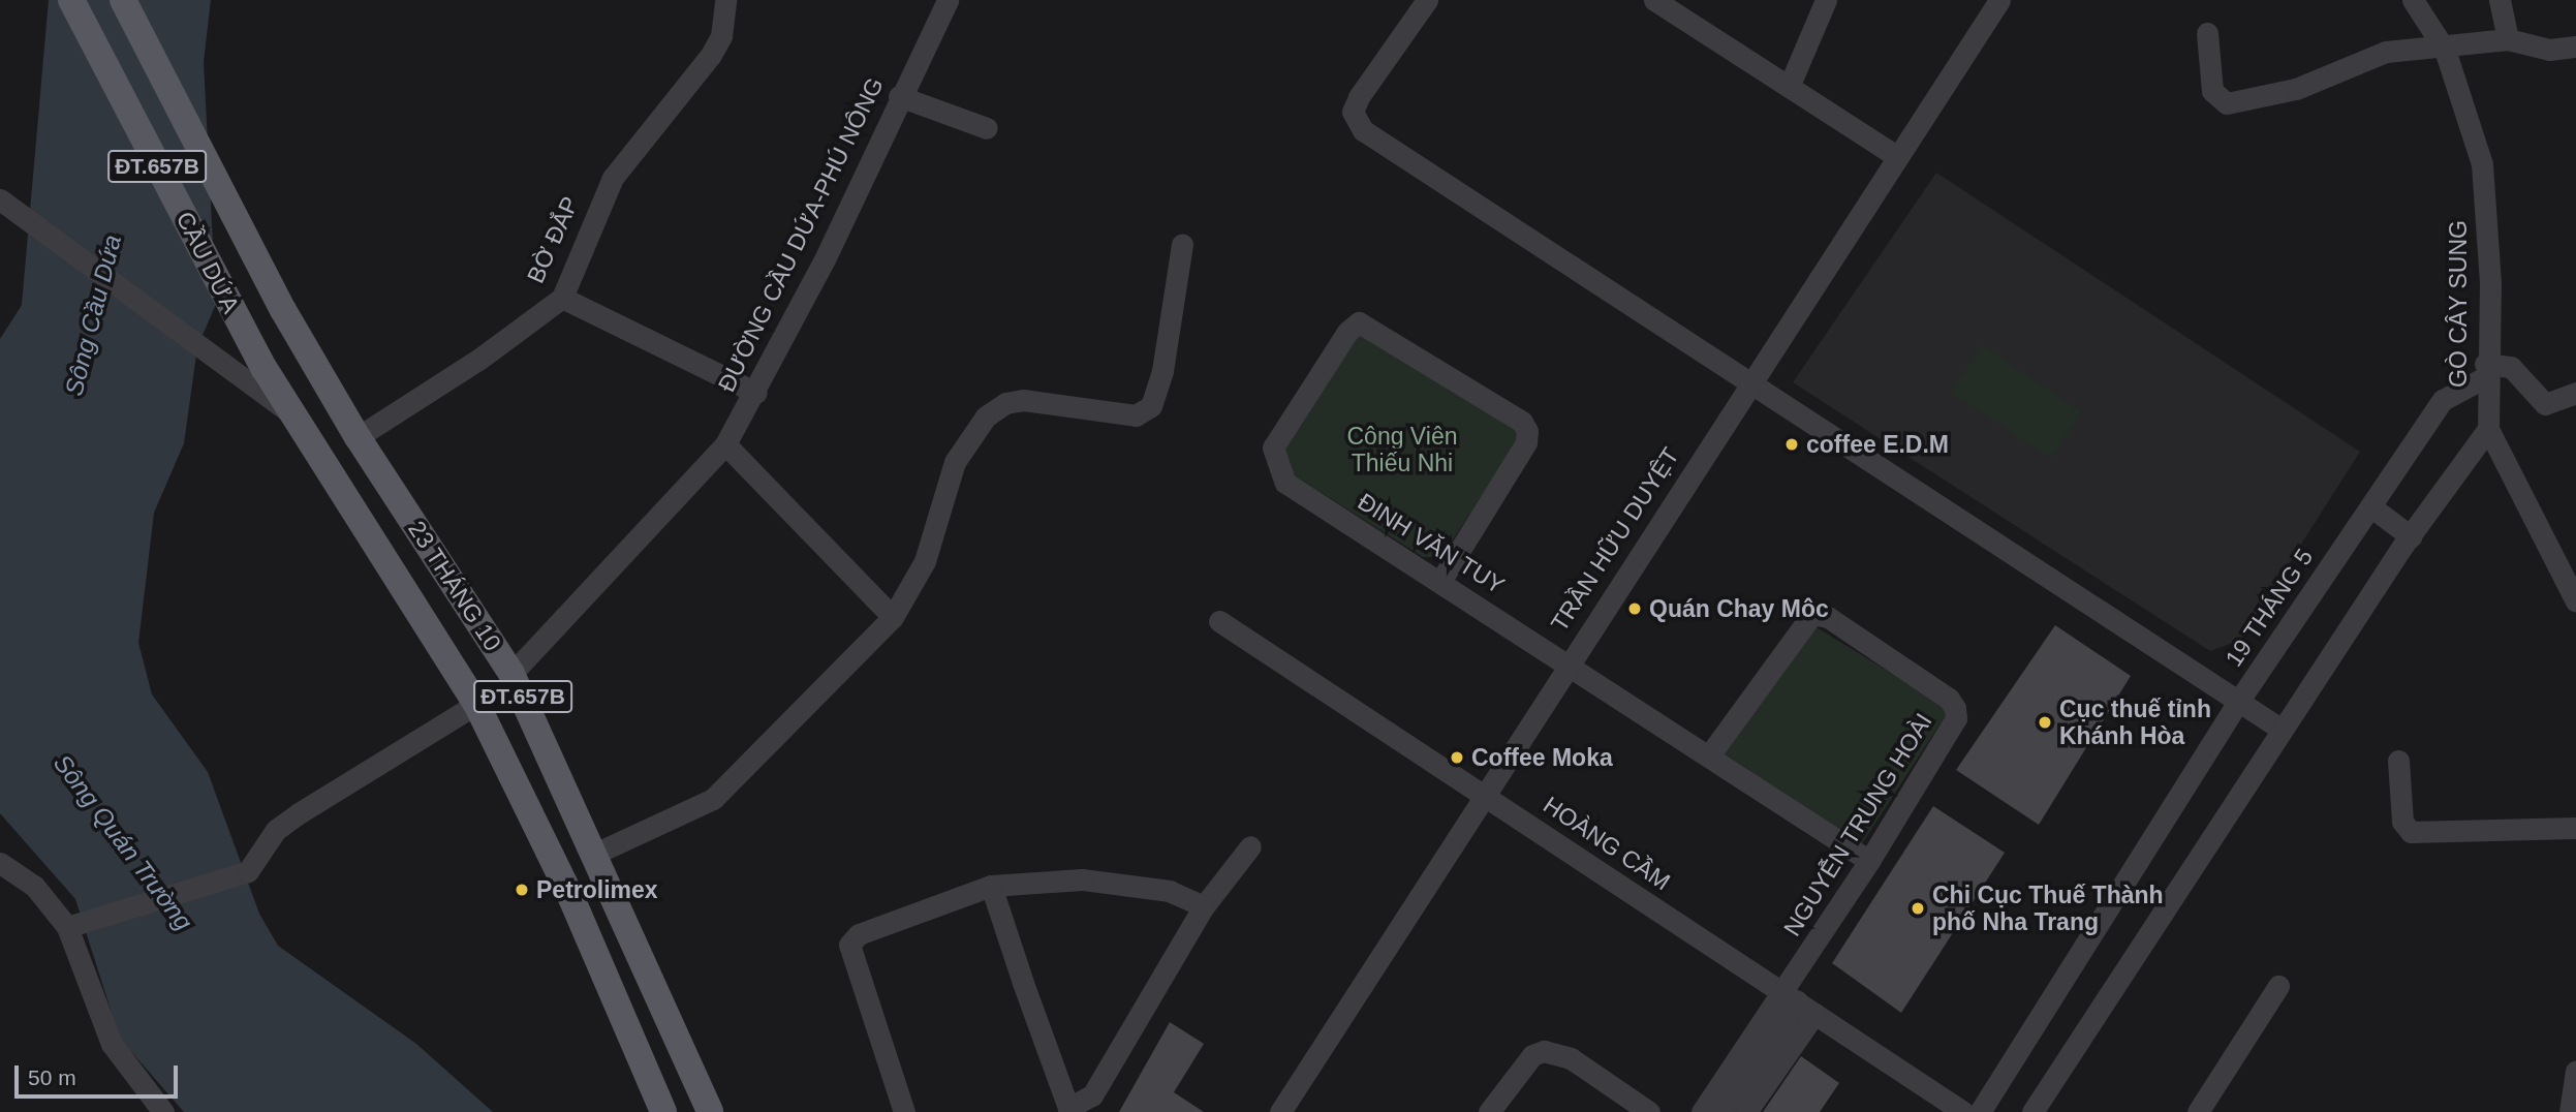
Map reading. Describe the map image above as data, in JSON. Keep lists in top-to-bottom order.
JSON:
{
  "streets": {
    "main road": ["ĐT.657B", "CẦU DỨA", "23 THÁNG 10"],
    "street": [
      "ĐƯỜNG CẦU DỨA-PHÚ NÔNG",
      "BỜ ĐẮP",
      "GÒ CÂY SUNG",
      "TRẦN HỮU DUYỆT",
      "ĐINH VĂN TUY",
      "19 THÁNG 5",
      "NGUYỄN TRUNG HOÀI",
      "HOÀNG CẦM"
    ]
  },
  "crossings": [
    ["ĐƯỜNG CẦU DỨA-PHÚ NÔNG", "23 THÁNG 10"],
    ["BỜ ĐẮP", "23 THÁNG 10"],
    ["CẦU DỨA", "23 THÁNG 10"],
    ["GÒ CÂY SUNG", "19 THÁNG 5"],
    ["TRẦN HỮU DUYỆT", "ĐINH VĂN TUY"],
    ["TRẦN HỮU DUYỆT", "HOÀNG CẦM"],
    ["ĐINH VĂN TUY", "NGUYỄN TRUNG HOÀI"],
    ["NGUYỄN TRUNG HOÀI", "HOÀNG CẦM"]
  ],
  "water": ["Sông Cầu Dứa", "Sông Quán Trường"],
  "parks": ["Công Viên Thiếu Nhi"],
  "places": [
    "coffee E.D.M",
    "Quán Chay Môc",
    "Cục thuế tỉnh Khánh Hòa",
    "Coffee Moka",
    "Petrolimex",
    "Chi Cục Thuế Thành phố Nha Trang"
  ],
  "scale_bar": "50 m"
}
